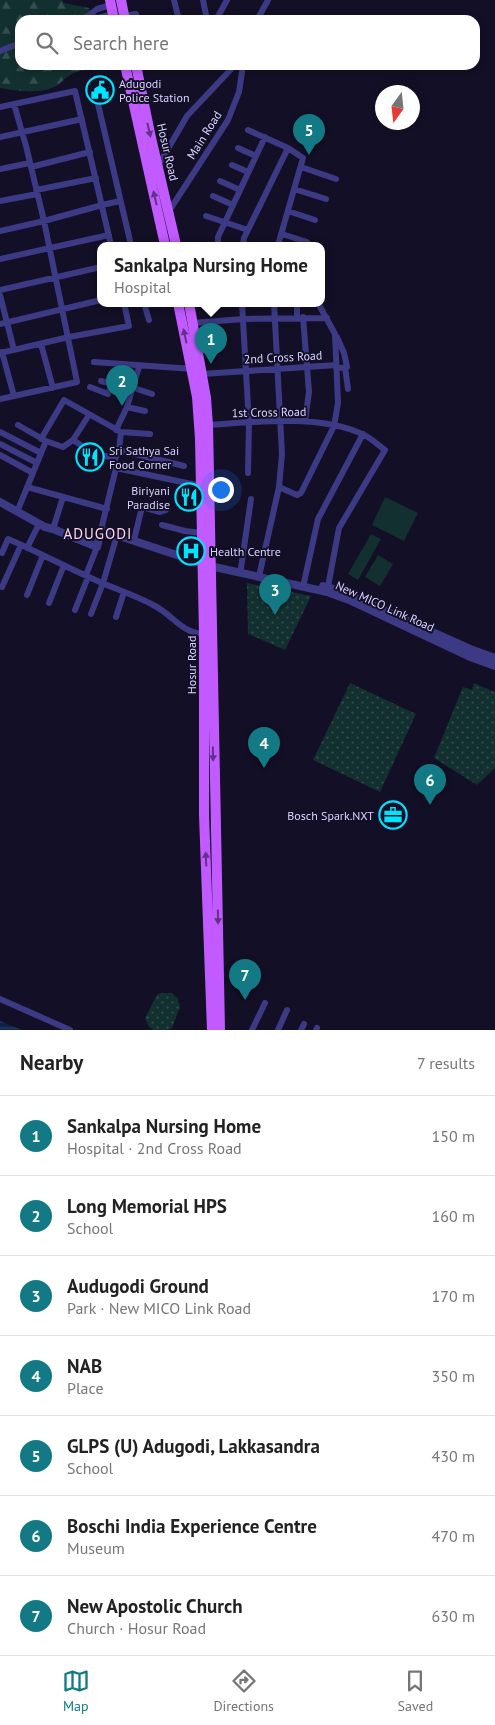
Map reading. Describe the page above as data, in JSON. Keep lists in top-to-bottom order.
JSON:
{
  "streets": {
    "main road": ["Hosur Road"],
    "street": [
      "Main Road",
      "2nd Cross Road",
      "1st Cross Road",
      "New MICO Link Road"
    ]
  },
  "crossings": [
    ["Main Road", "Hosur Road"],
    ["Hosur Road", "2nd Cross Road"],
    ["Hosur Road", "1st Cross Road"],
    ["Hosur Road", "New MICO Link Road"],
    ["1st Cross Road", "New MICO Link Road"]
  ],
  "districts": ["ADUGODI"],
  "places": {
    "public building": ["Adugodi Police Station"],
    "restaurant": ["Sri Sathya Sai Food Corner", "Biriyani Paradise"],
    "hospital": ["Health Centre"],
    "office": ["Bosch Spark.NXT"]
  },
  "north": "bottom",
  "page": {
    "search": "Search here",
    "pins": [
      "5",
      "1",
      "2",
      "3",
      "4",
      "6",
      "7"
    ],
    "popup": ["Sankalpa Nursing Home", "Hospital"],
    "heading": ["Nearby", "7 results"],
    "list": [
      {
        "mark": "1",
        "name": "Sankalpa Nursing Home",
        "note": "Hospital · 2nd Cross Road",
        "value": "150 m"
      },
      {
        "mark": "2",
        "name": "Long Memorial HPS",
        "note": "School",
        "value": "160 m"
      },
      {
        "mark": "3",
        "name": "Audugodi Ground",
        "note": "Park · New MICO Link Road",
        "value": "170 m"
      },
      {
        "mark": "4",
        "name": "NAB",
        "note": "Place",
        "value": "350 m"
      },
      {
        "mark": "5",
        "name": "GLPS (U) Adugodi, Lakkasandra",
        "note": "School",
        "value": "430 m"
      },
      {
        "mark": "6",
        "name": "Boschi India Experience Centre",
        "note": "Museum",
        "value": "470 m"
      },
      {
        "mark": "7",
        "name": "New Apostolic Church",
        "note": "Church · Hosur Road",
        "value": "630 m"
      }
    ],
    "nav": ["Map", "Directions", "Saved"]
  }
}
